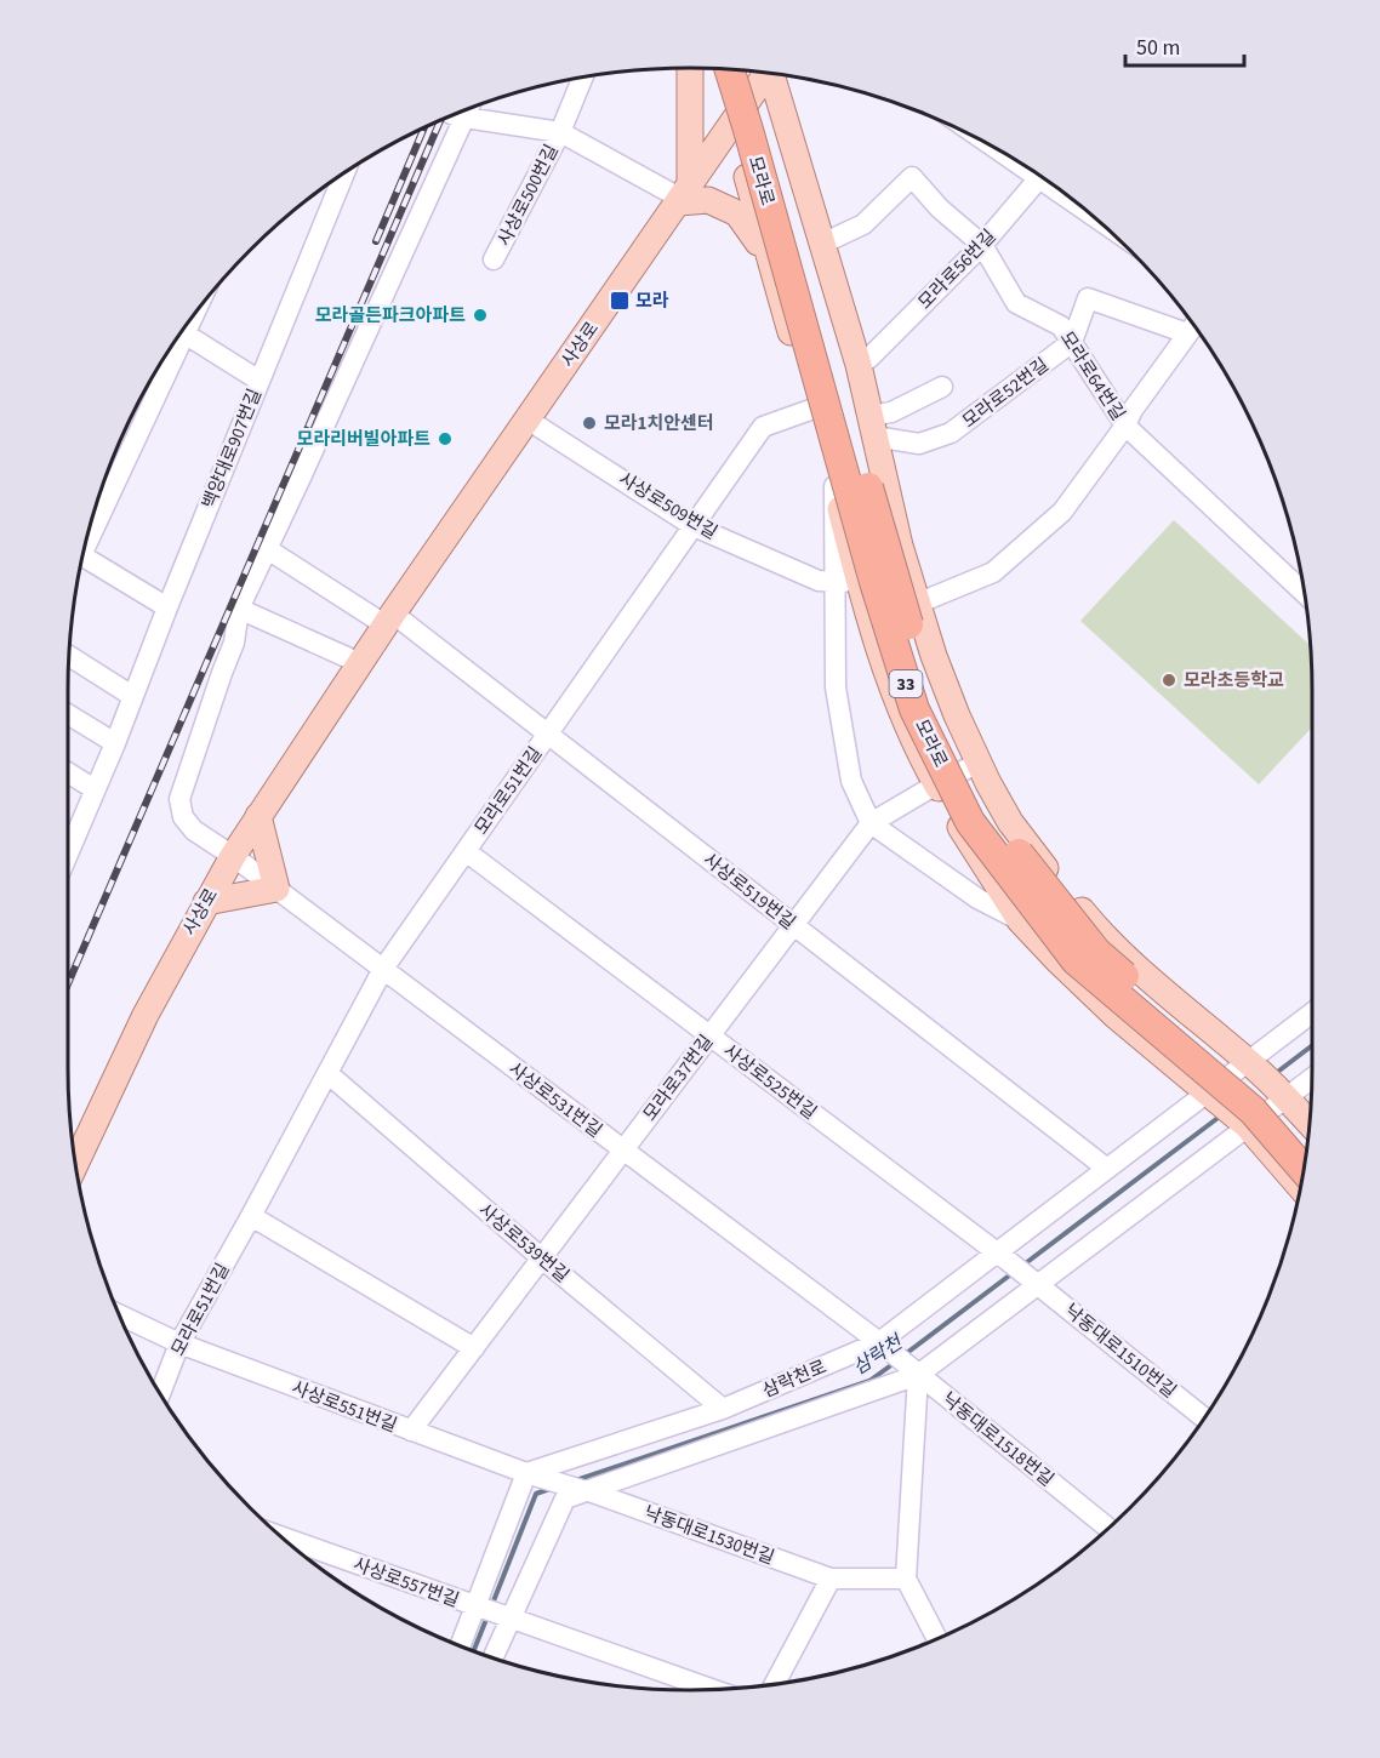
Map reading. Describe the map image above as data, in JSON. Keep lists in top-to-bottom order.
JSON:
{
  "streets": {
    "highway": ["모라로", "33"],
    "main road": ["사상로"],
    "street": [
      "사상로500번길",
      "모라로56번길",
      "모라로64번길",
      "모라로52번길",
      "백양대로907번길",
      "사상로509번길",
      "모라로51번길",
      "사상로519번길",
      "모라로37번길",
      "사상로525번길",
      "사상로531번길",
      "사상로539번길",
      "낙동대로1510번길",
      "삼락천로",
      "사상로551번길",
      "낙동대로1518번길",
      "낙동대로1530번길",
      "사상로557번길"
    ]
  },
  "crossings": [
    ["모라로", "모라로56번길"],
    ["모라로", "사상로"],
    ["모라로", "모라로64번길"],
    ["모라로", "모라로52번길"],
    ["모라로", "사상로509번길"],
    ["모라로", "모라로51번길"],
    ["모라로", "모라로37번길"],
    ["모라로", "삼락천로"],
    ["사상로500번길", "사상로"],
    ["사상로500번길", "사상로531번길"],
    ["모라로56번길", "모라로64번길"],
    ["사상로", "사상로509번길"],
    ["사상로", "사상로519번길"],
    ["사상로", "사상로531번길"],
    ["모라로64번길", "모라로52번길"],
    ["사상로509번길", "모라로51번길"],
    ["모라로51번길", "사상로519번길"],
    ["모라로51번길", "사상로525번길"],
    ["모라로51번길", "사상로531번길"],
    ["모라로51번길", "사상로539번길"],
    ["모라로51번길", "사상로551번길"],
    ["사상로519번길", "모라로37번길"],
    ["사상로519번길", "삼락천로"],
    ["모라로37번길", "사상로525번길"],
    ["모라로37번길", "사상로531번길"],
    ["모라로37번길", "사상로539번길"],
    ["모라로37번길", "사상로551번길"],
    ["사상로525번길", "낙동대로1510번길"],
    ["사상로525번길", "삼락천로"],
    ["사상로531번길", "삼락천로"],
    ["사상로531번길", "낙동대로1518번길"],
    ["사상로539번길", "삼락천로"],
    ["낙동대로1510번길", "삼락천로"],
    ["삼락천로", "사상로551번길"],
    ["삼락천로", "낙동대로1518번길"],
    ["삼락천로", "낙동대로1530번길"],
    ["삼락천로", "사상로557번길"],
    ["사상로551번길", "낙동대로1530번길"]
  ],
  "water": ["삼락천"],
  "places": {
    "transit": ["모라"],
    "other": [
      "모라골든파크아파트",
      "모라1치안센터",
      "모라리버빌아파트",
      "모라초등학교"
    ]
  },
  "scale_bar": "50 m"
}
